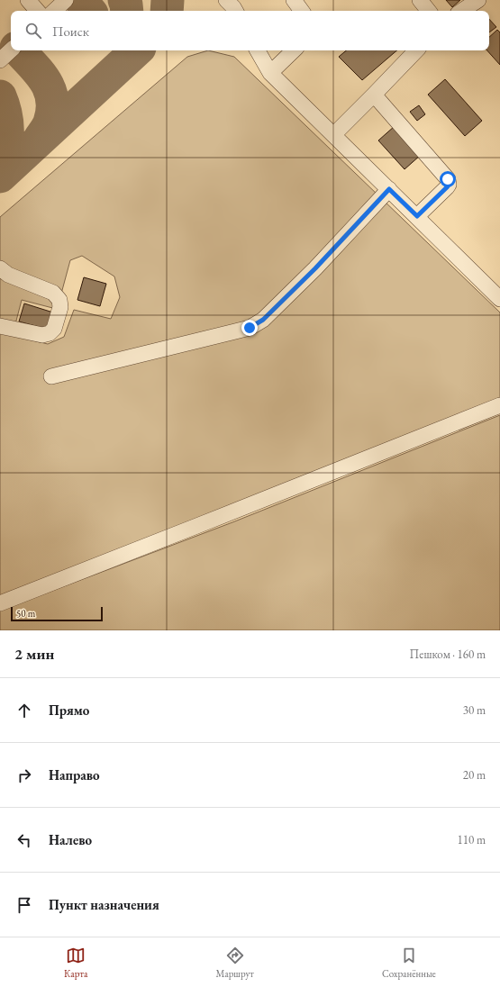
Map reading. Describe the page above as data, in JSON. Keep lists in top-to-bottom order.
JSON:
{
  "scale_bar": "50 m",
  "page": {
    "search": "Поиск",
    "scale": "50 m",
    "heading": ["2 мин", "Пешком · 160 m"],
    "list": [
      ["Прямо", "30 m"],
      ["Направо", "20 m"],
      ["Налево", "110 m"],
      "Пункт назначения"
    ],
    "nav": ["Карта", "Маршрут", "Сохранённые"]
  }
}
